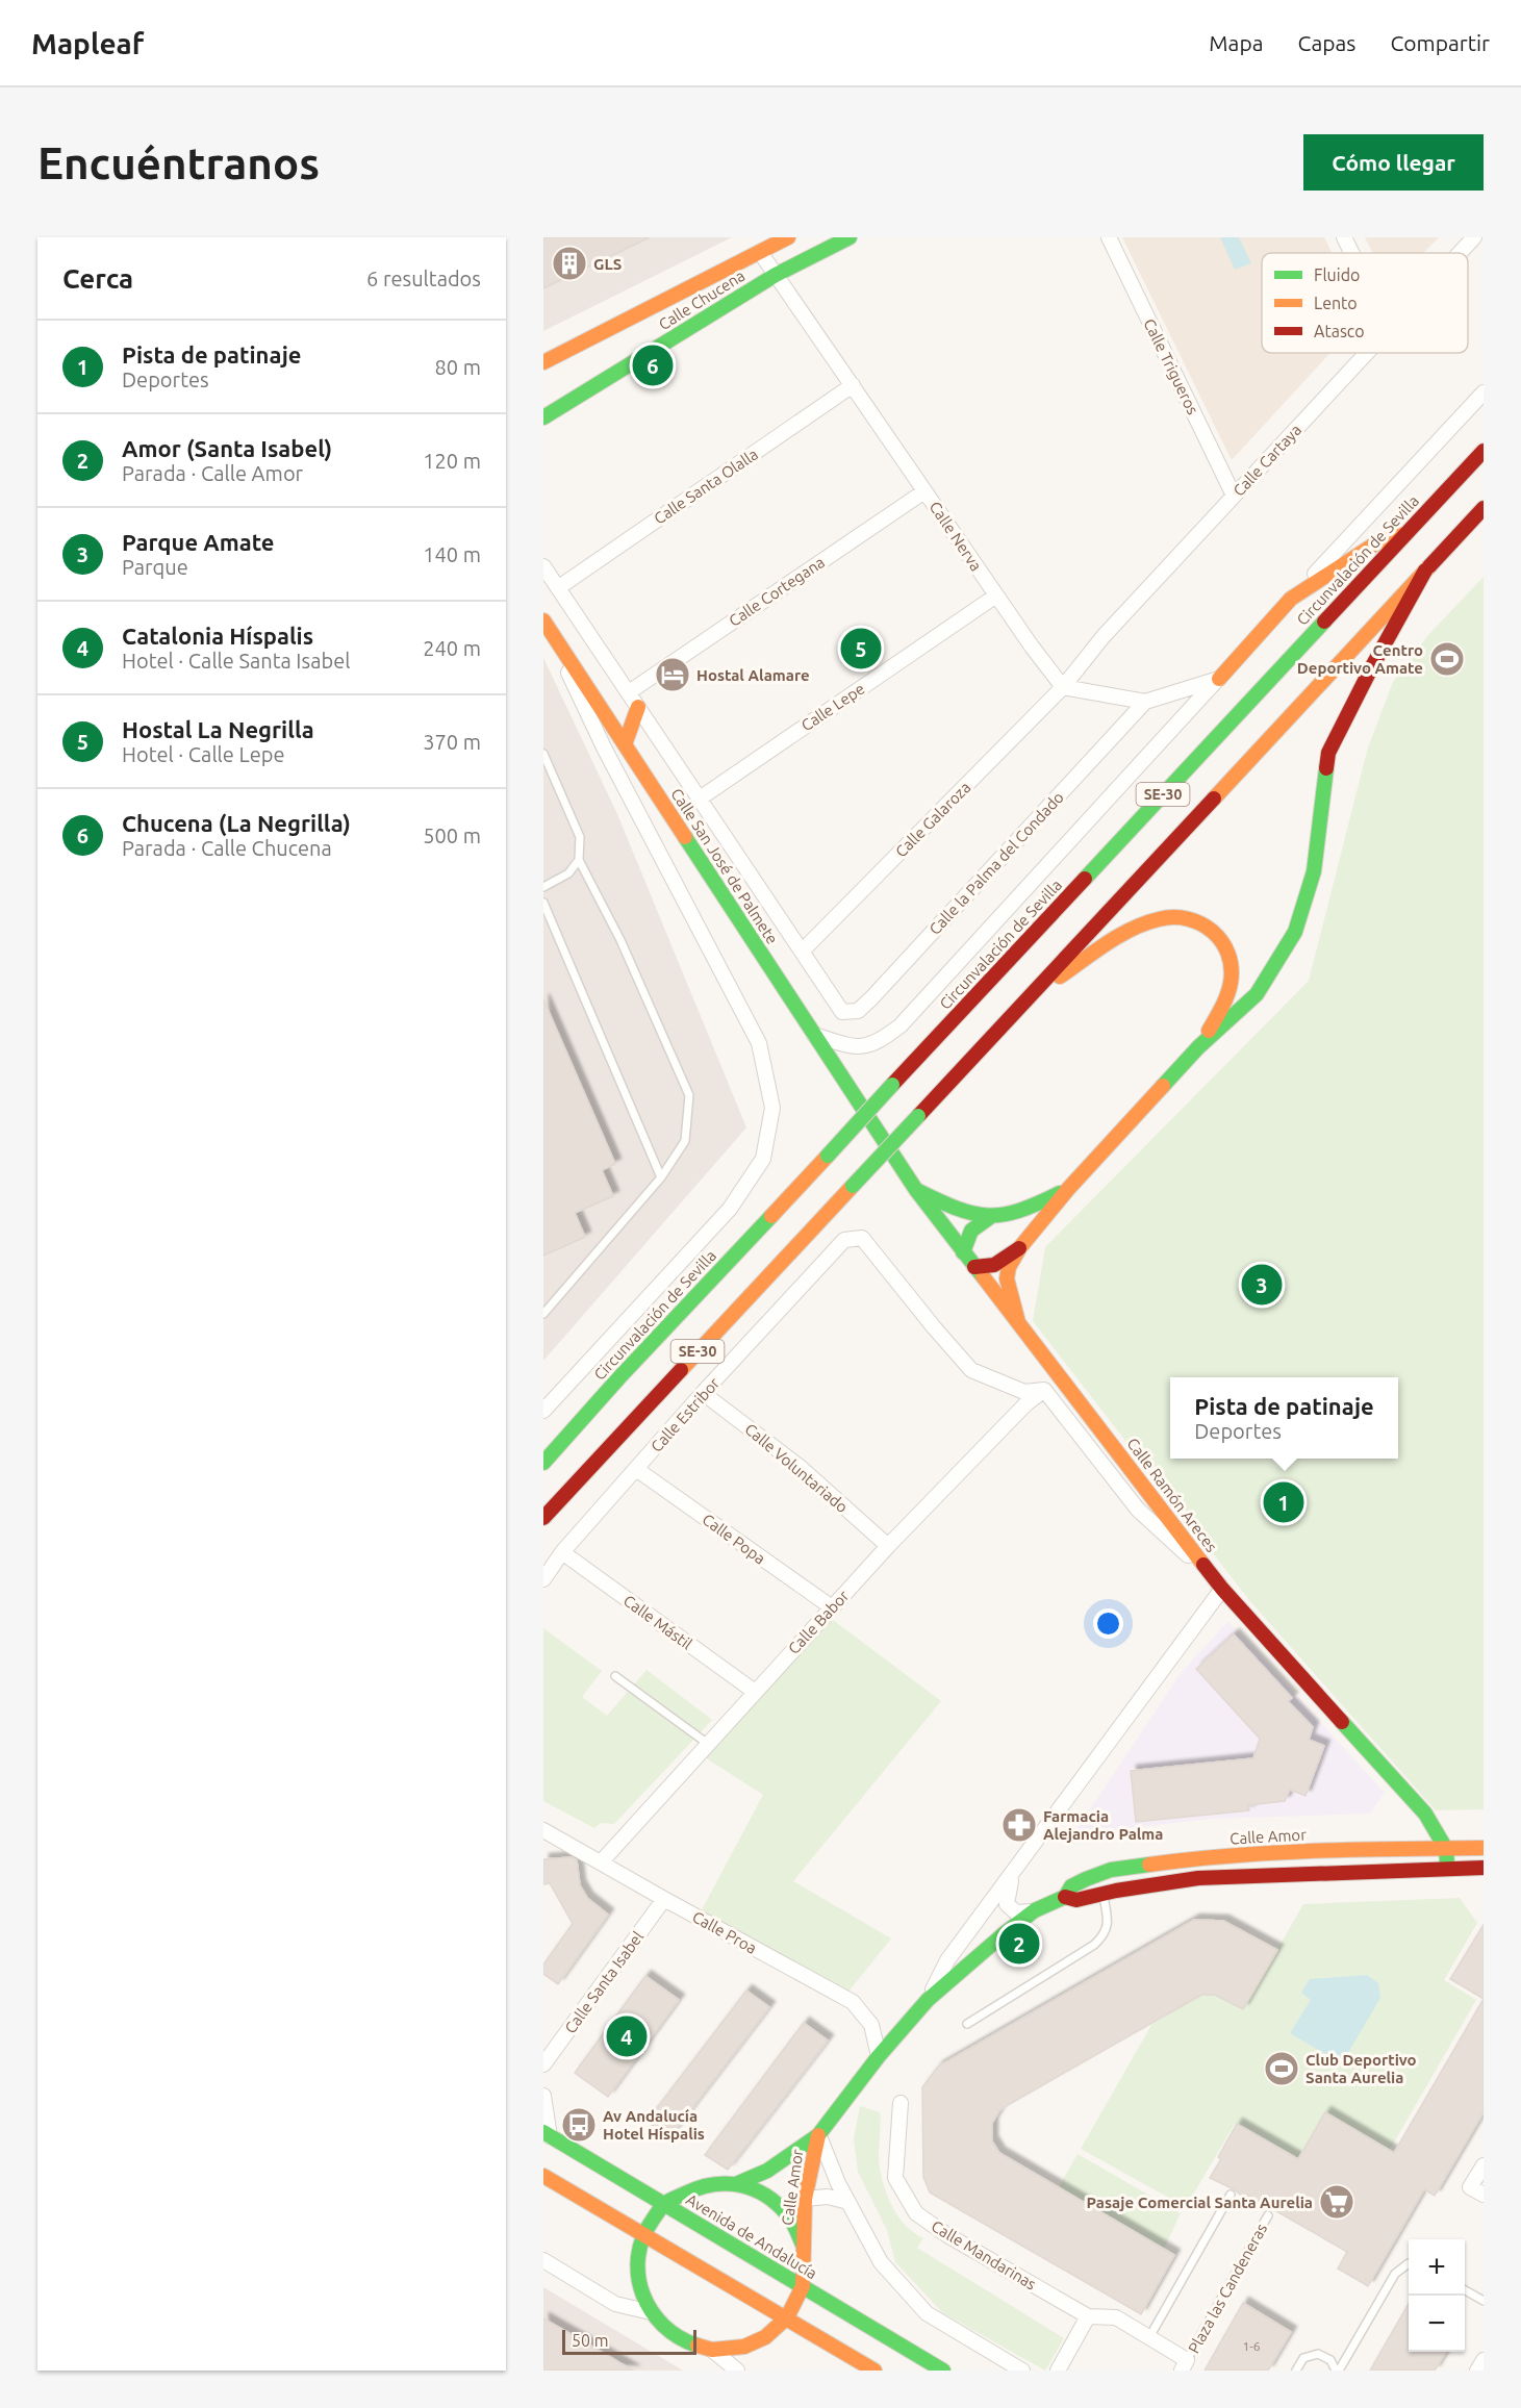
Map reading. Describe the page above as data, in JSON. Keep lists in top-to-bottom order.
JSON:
{
  "streets": {
    "main road": [
      "Calle Chucena",
      "Circunvalación de Sevilla",
      "SE-30",
      "Calle San José de Palmete",
      "Calle Ramón Areces",
      "Calle Amor",
      "Avenida de Andalucía"
    ],
    "street": [
      "Calle Trigueros",
      "Calle Cartaya",
      "Calle Santa Olalla",
      "Calle Nerva",
      "Calle Cortegana",
      "Calle Lepe",
      "Calle Galaroza",
      "Calle la Palma del Condado",
      "Calle Estribor",
      "Calle Voluntariado",
      "Calle Popa",
      "Calle Mástil",
      "Calle Babor",
      "Calle Proa",
      "Calle Santa Isabel",
      "Calle Mandarinas"
    ],
    "lane": ["Plaza las Candeneras"]
  },
  "crossings": [
    ["Calle Chucena", "Calle Nerva"],
    ["Calle Trigueros", "Calle Cartaya"],
    ["Calle Cartaya", "Calle Nerva"],
    ["Calle Cartaya", "Calle Galaroza"],
    ["Calle Santa Olalla", "Calle Nerva"],
    ["Calle Santa Olalla", "Calle San José de Palmete"],
    ["Calle Nerva", "Calle Cortegana"],
    ["Calle Nerva", "Calle Lepe"],
    ["Calle Nerva", "Calle Galaroza"],
    ["Calle Cortegana", "Calle San José de Palmete"],
    ["Calle Lepe", "Calle San José de Palmete"],
    ["Calle Galaroza", "Calle San José de Palmete"],
    ["Calle la Palma del Condado", "Calle San José de Palmete"],
    ["Calle San José de Palmete", "Calle Ramón Areces"],
    ["Calle Estribor", "Calle Voluntariado"],
    ["Calle Estribor", "Calle Popa"],
    ["Calle Estribor", "Calle Mástil"],
    ["Calle Estribor", "Calle Babor"],
    ["Calle Voluntariado", "Calle Babor"],
    ["Calle Ramón Areces", "Calle Amor"],
    ["Calle Popa", "Calle Babor"],
    ["Calle Mástil", "Calle Babor"],
    ["Calle Babor", "Calle Proa"],
    ["Calle Amor", "Calle Proa"],
    ["Calle Amor", "Avenida de Andalucía"],
    ["Calle Proa", "Calle Santa Isabel"],
    ["Calle Mandarinas", "Plaza las Candeneras"]
  ],
  "places": {
    "building": ["GLS"],
    "sports": ["Centro Deportivo Amate", "Club Deportivo Santa Aurelia"],
    "hotel": ["Hostal Alamare"],
    "pharmacy": ["Farmacia Alejandro Palma"],
    "bus stop": ["Av Andalucía Hotel Híspalis"],
    "supermarket": ["Pasaje Comercial Santa Aurelia"]
  },
  "house_numbers": ["1-6"],
  "legend": ["Fluido", "Lento", "Atasco"],
  "scale_bar": "50 m",
  "page": {
    "header": "Mapleaf",
    "nav": ["Mapa", "Capas", "Compartir"],
    "buttons": "Cómo llegar",
    "title": "Encuéntranos",
    "heading": ["Cerca", "6 resultados"],
    "list": [
      {
        "mark": "1",
        "name": "Pista de patinaje",
        "note": "Deportes",
        "value": "80 m"
      },
      {
        "mark": "2",
        "name": "Amor (Santa Isabel)",
        "note": "Parada · Calle Amor",
        "value": "120 m"
      },
      {
        "mark": "3",
        "name": "Parque Amate",
        "note": "Parque",
        "value": "140 m"
      },
      {
        "mark": "4",
        "name": "Catalonia Híspalis",
        "note": "Hotel · Calle Santa Isabel",
        "value": "240 m"
      },
      {
        "mark": "5",
        "name": "Hostal La Negrilla",
        "note": "Hotel · Calle Lepe",
        "value": "370 m"
      },
      {
        "mark": "6",
        "name": "Chucena (La Negrilla)",
        "note": "Parada · Calle Chucena",
        "value": "500 m"
      }
    ],
    "pins": [
      "6",
      "5",
      "3",
      "1",
      "2",
      "4"
    ],
    "popup": ["Pista de patinaje", "Deportes"],
    "map_buttons": ["+", "−"],
    "scale": "50 m"
  }
}
